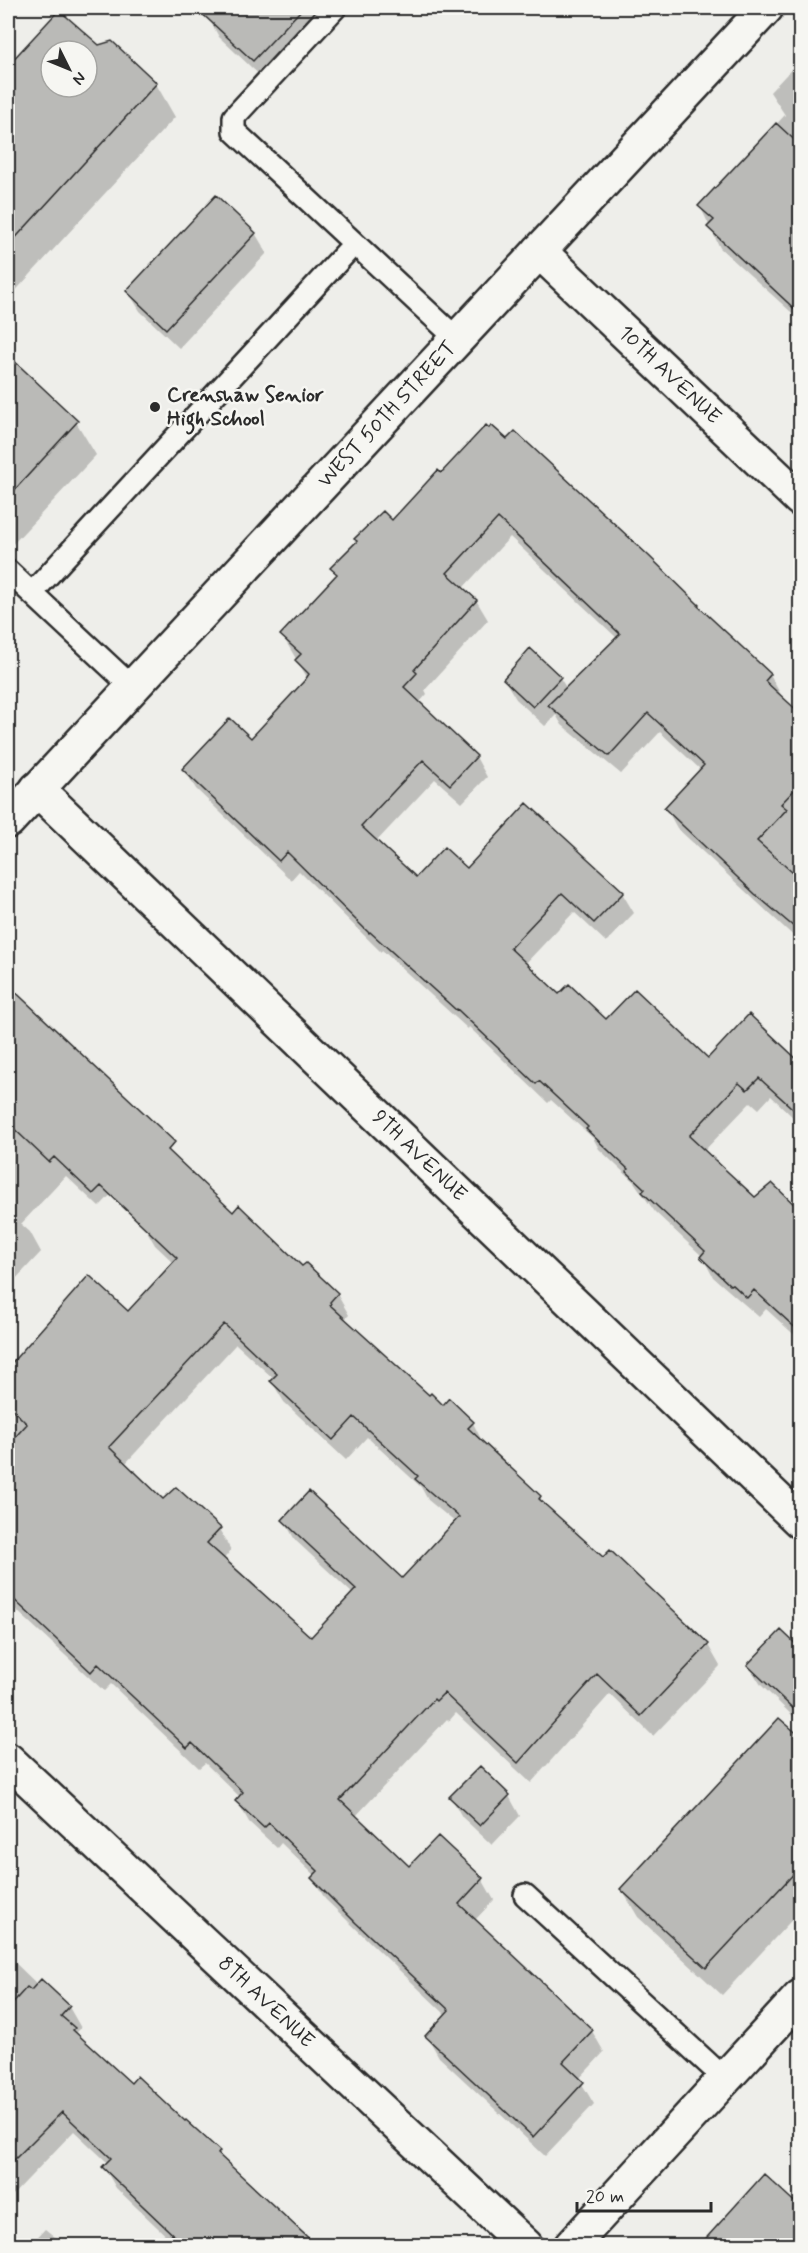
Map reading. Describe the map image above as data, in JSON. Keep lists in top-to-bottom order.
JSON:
{
  "streets": {
    "street": [
      "10TH AVENUE",
      "WEST 50TH STREET",
      "9TH AVENUE",
      "8TH AVENUE"
    ]
  },
  "crossings": [
    ["10TH AVENUE", "WEST 50TH STREET"],
    ["WEST 50TH STREET", "9TH AVENUE"]
  ],
  "places": ["Crenshaw Senior High School"],
  "scale_bar": "20 m",
  "north": "bottom right"
}
